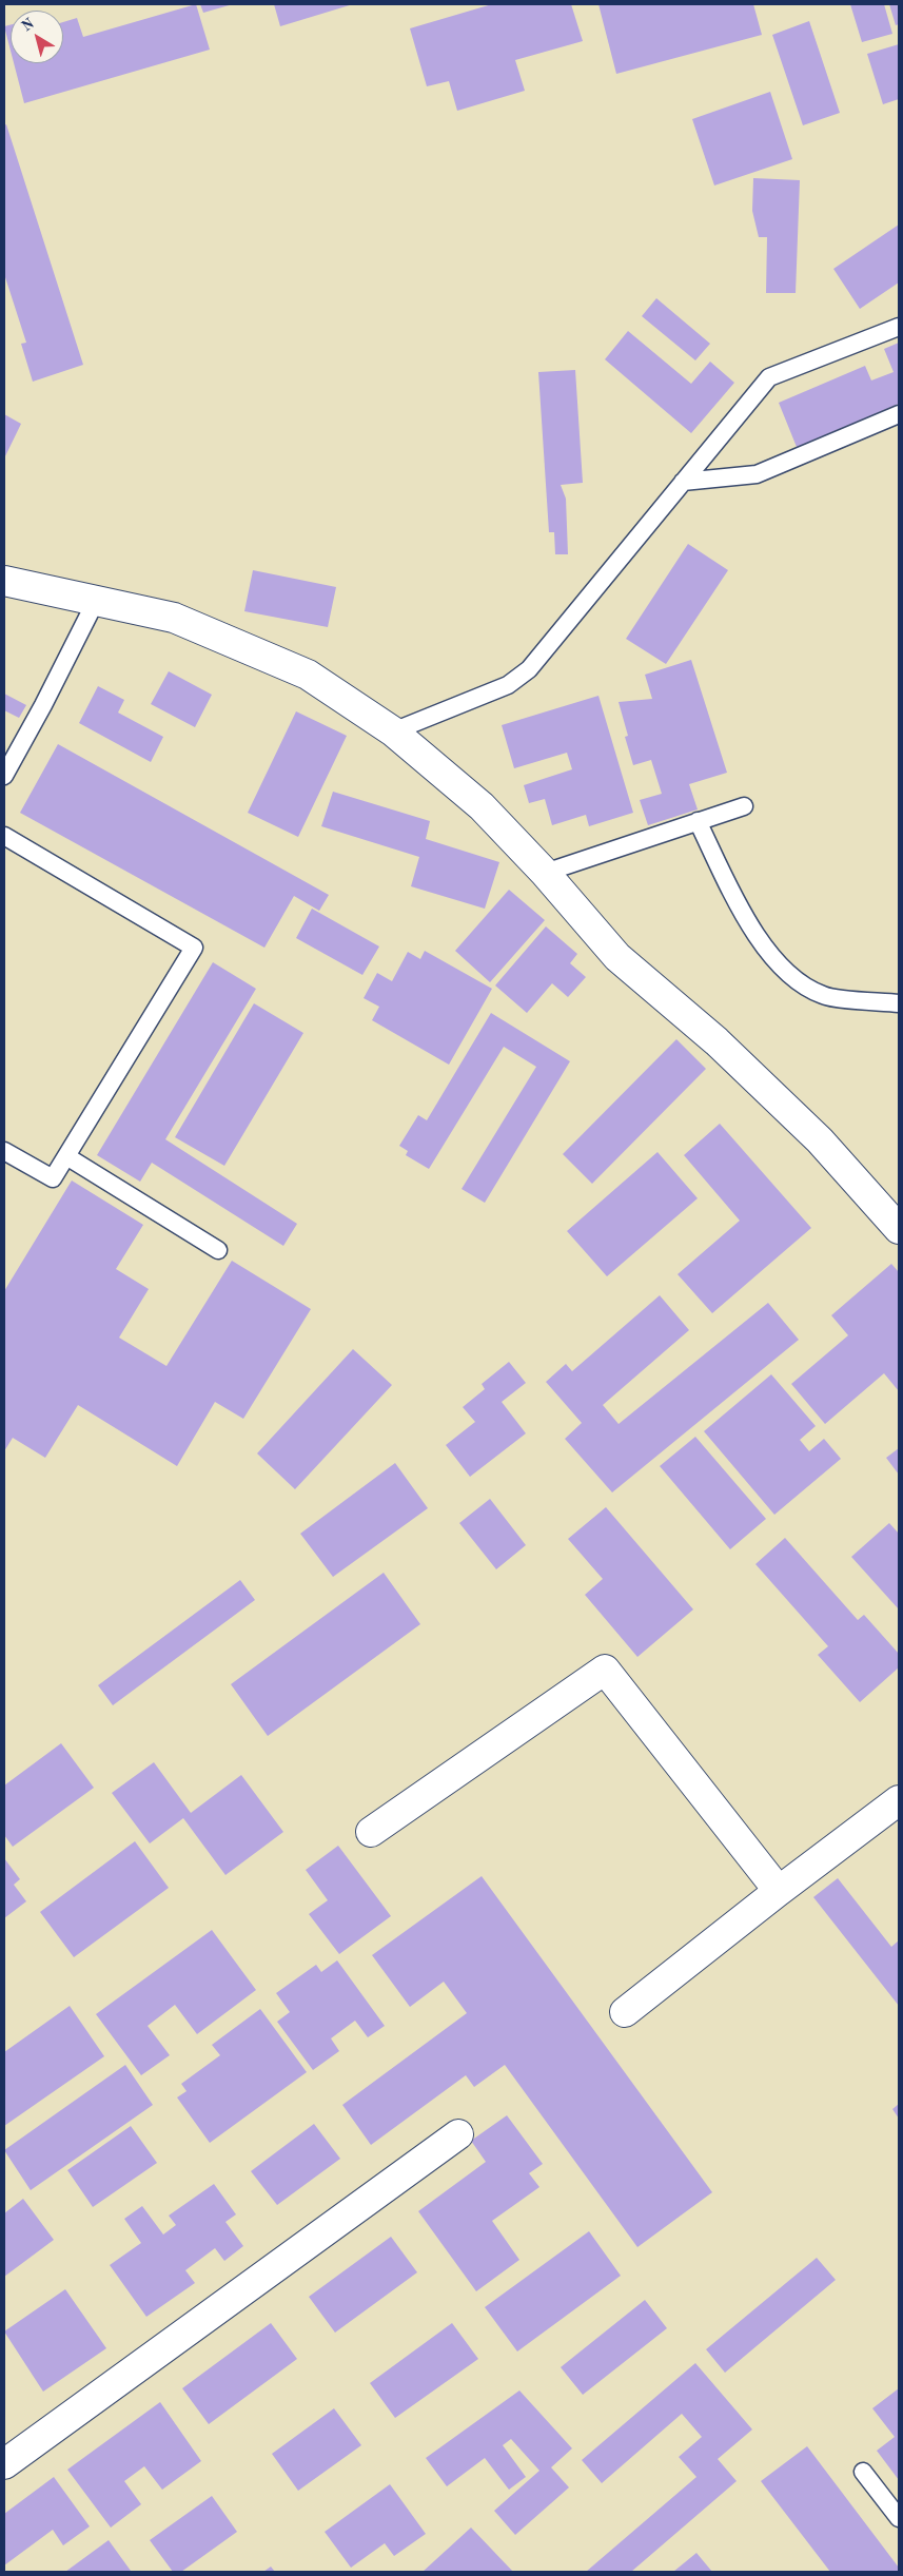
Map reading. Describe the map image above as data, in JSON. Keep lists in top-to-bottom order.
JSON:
{
  "north": "top left"
}
